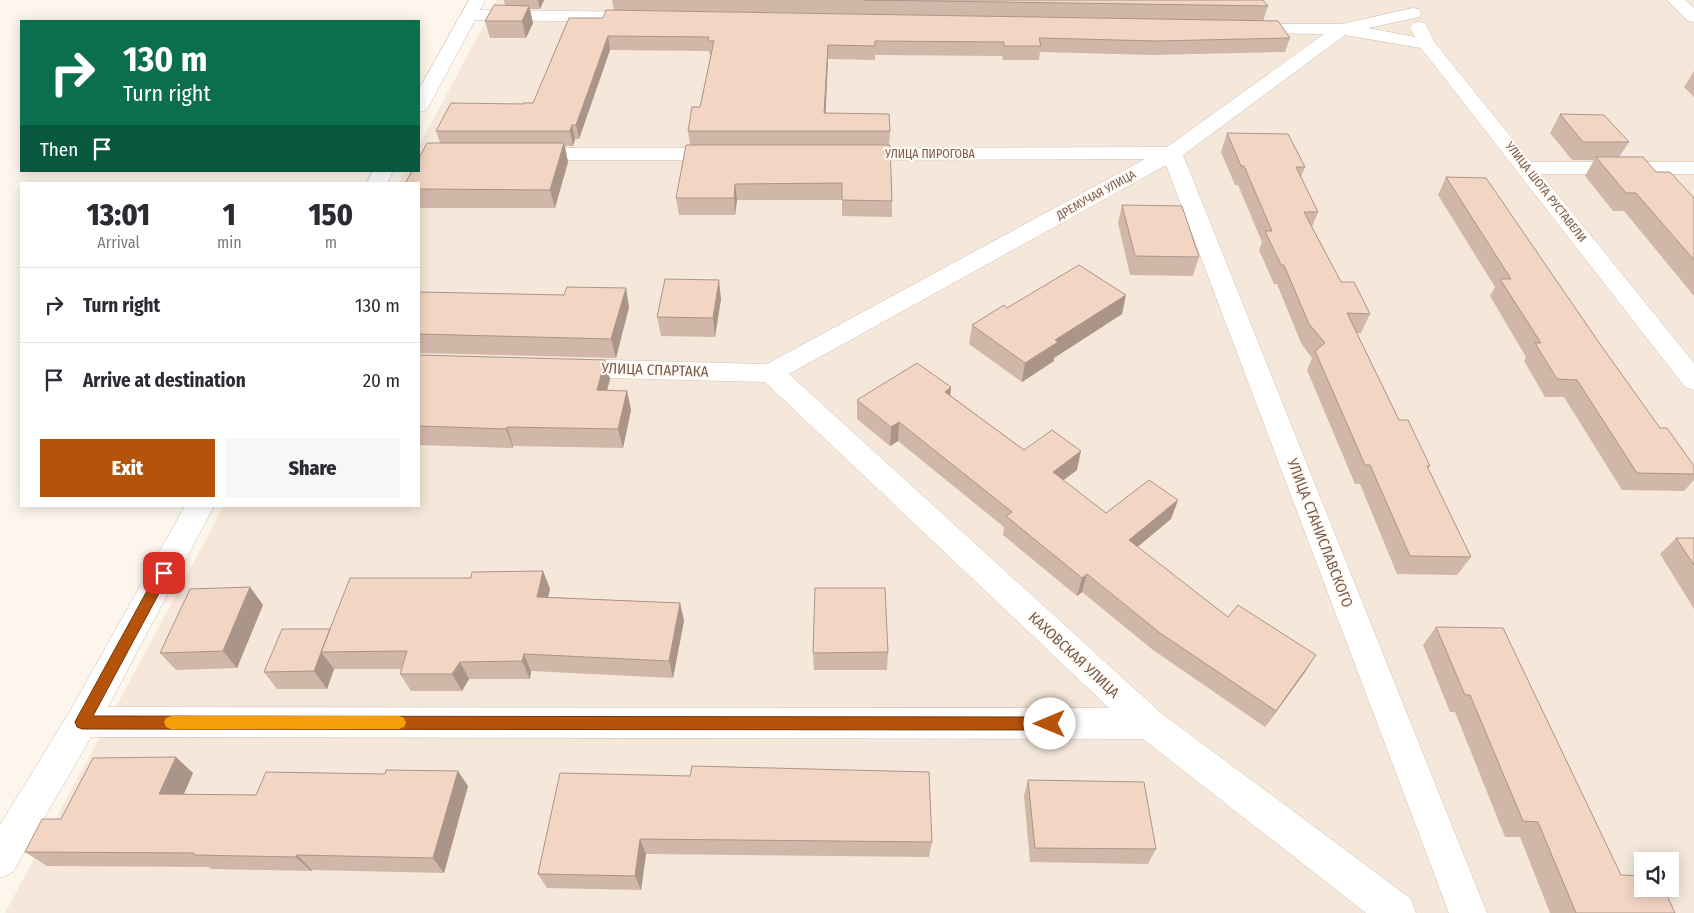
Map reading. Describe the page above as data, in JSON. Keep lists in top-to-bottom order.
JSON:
{
  "streets": {
    "street": [
      "УЛИЦА ПИРОГОВА",
      "УЛИЦА ШОТА РУСТАВЕЛИ",
      "ДРЕМУЧАЯ УЛИЦА",
      "УЛИЦА СПАРТАКА",
      "УЛИЦА СТАНИСЛАВСКОГО",
      "КАХОВСКАЯ УЛИЦА"
    ]
  },
  "crossings": [
    ["УЛИЦА ПИРОГОВА", "ДРЕМУЧАЯ УЛИЦА"],
    ["УЛИЦА ПИРОГОВА", "УЛИЦА СТАНИСЛАВСКОГО"],
    ["УЛИЦА ШОТА РУСТАВЕЛИ", "ДРЕМУЧАЯ УЛИЦА"],
    ["ДРЕМУЧАЯ УЛИЦА", "УЛИЦА СПАРТАКА"],
    ["ДРЕМУЧАЯ УЛИЦА", "УЛИЦА СТАНИСЛАВСКОГО"],
    ["ДРЕМУЧАЯ УЛИЦА", "КАХОВСКАЯ УЛИЦА"],
    ["УЛИЦА СПАРТАКА", "КАХОВСКАЯ УЛИЦА"]
  ],
  "page": {
    "turn": ["130 m", "Turn right"],
    "then": "Then",
    "eta": [
      "13:01",
      "Arrival",
      "1",
      "min",
      "150",
      "m"
    ],
    "list": [
      {
        "name": "Turn right",
        "value": "130 m"
      },
      {
        "name": "Arrive at destination",
        "value": "20 m"
      }
    ],
    "buttons": ["Exit", "Share"]
  }
}
